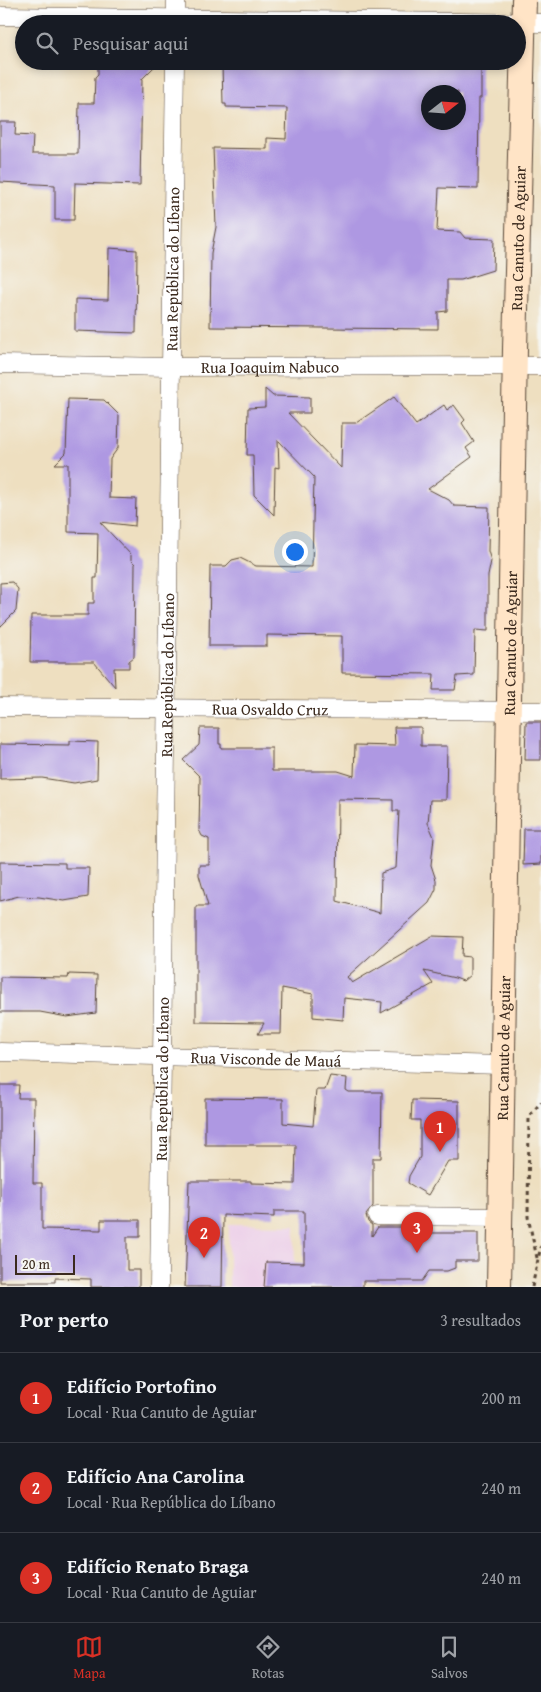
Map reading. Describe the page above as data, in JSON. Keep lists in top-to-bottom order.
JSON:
{
  "streets": {
    "street": [
      "Rua Canuto de Aguiar",
      "Rua República do Líbano",
      "Rua Joaquim Nabuco",
      "Rua Osvaldo Cruz",
      "Rua Visconde de Mauá"
    ]
  },
  "crossings": [
    ["Rua Canuto de Aguiar", "Rua Joaquim Nabuco"],
    ["Rua Canuto de Aguiar", "Rua Osvaldo Cruz"],
    ["Rua Canuto de Aguiar", "Rua Visconde de Mauá"],
    ["Rua República do Líbano", "Rua Joaquim Nabuco"],
    ["Rua República do Líbano", "Rua Osvaldo Cruz"],
    ["Rua República do Líbano", "Rua Visconde de Mauá"]
  ],
  "scale_bar": "20 m",
  "north": "right",
  "page": {
    "search": "Pesquisar aqui",
    "pins": ["1", "3", "2"],
    "scale": "20 m",
    "heading": ["Por perto", "3 resultados"],
    "list": [
      {
        "mark": "1",
        "name": "Edifício Portofino",
        "note": "Local · Rua Canuto de Aguiar",
        "value": "200 m"
      },
      {
        "mark": "2",
        "name": "Edifício Ana Carolina",
        "note": "Local · Rua República do Líbano",
        "value": "240 m"
      },
      {
        "mark": "3",
        "name": "Edifício Renato Braga",
        "note": "Local · Rua Canuto de Aguiar",
        "value": "240 m"
      }
    ],
    "nav": ["Mapa", "Rotas", "Salvos"]
  }
}
